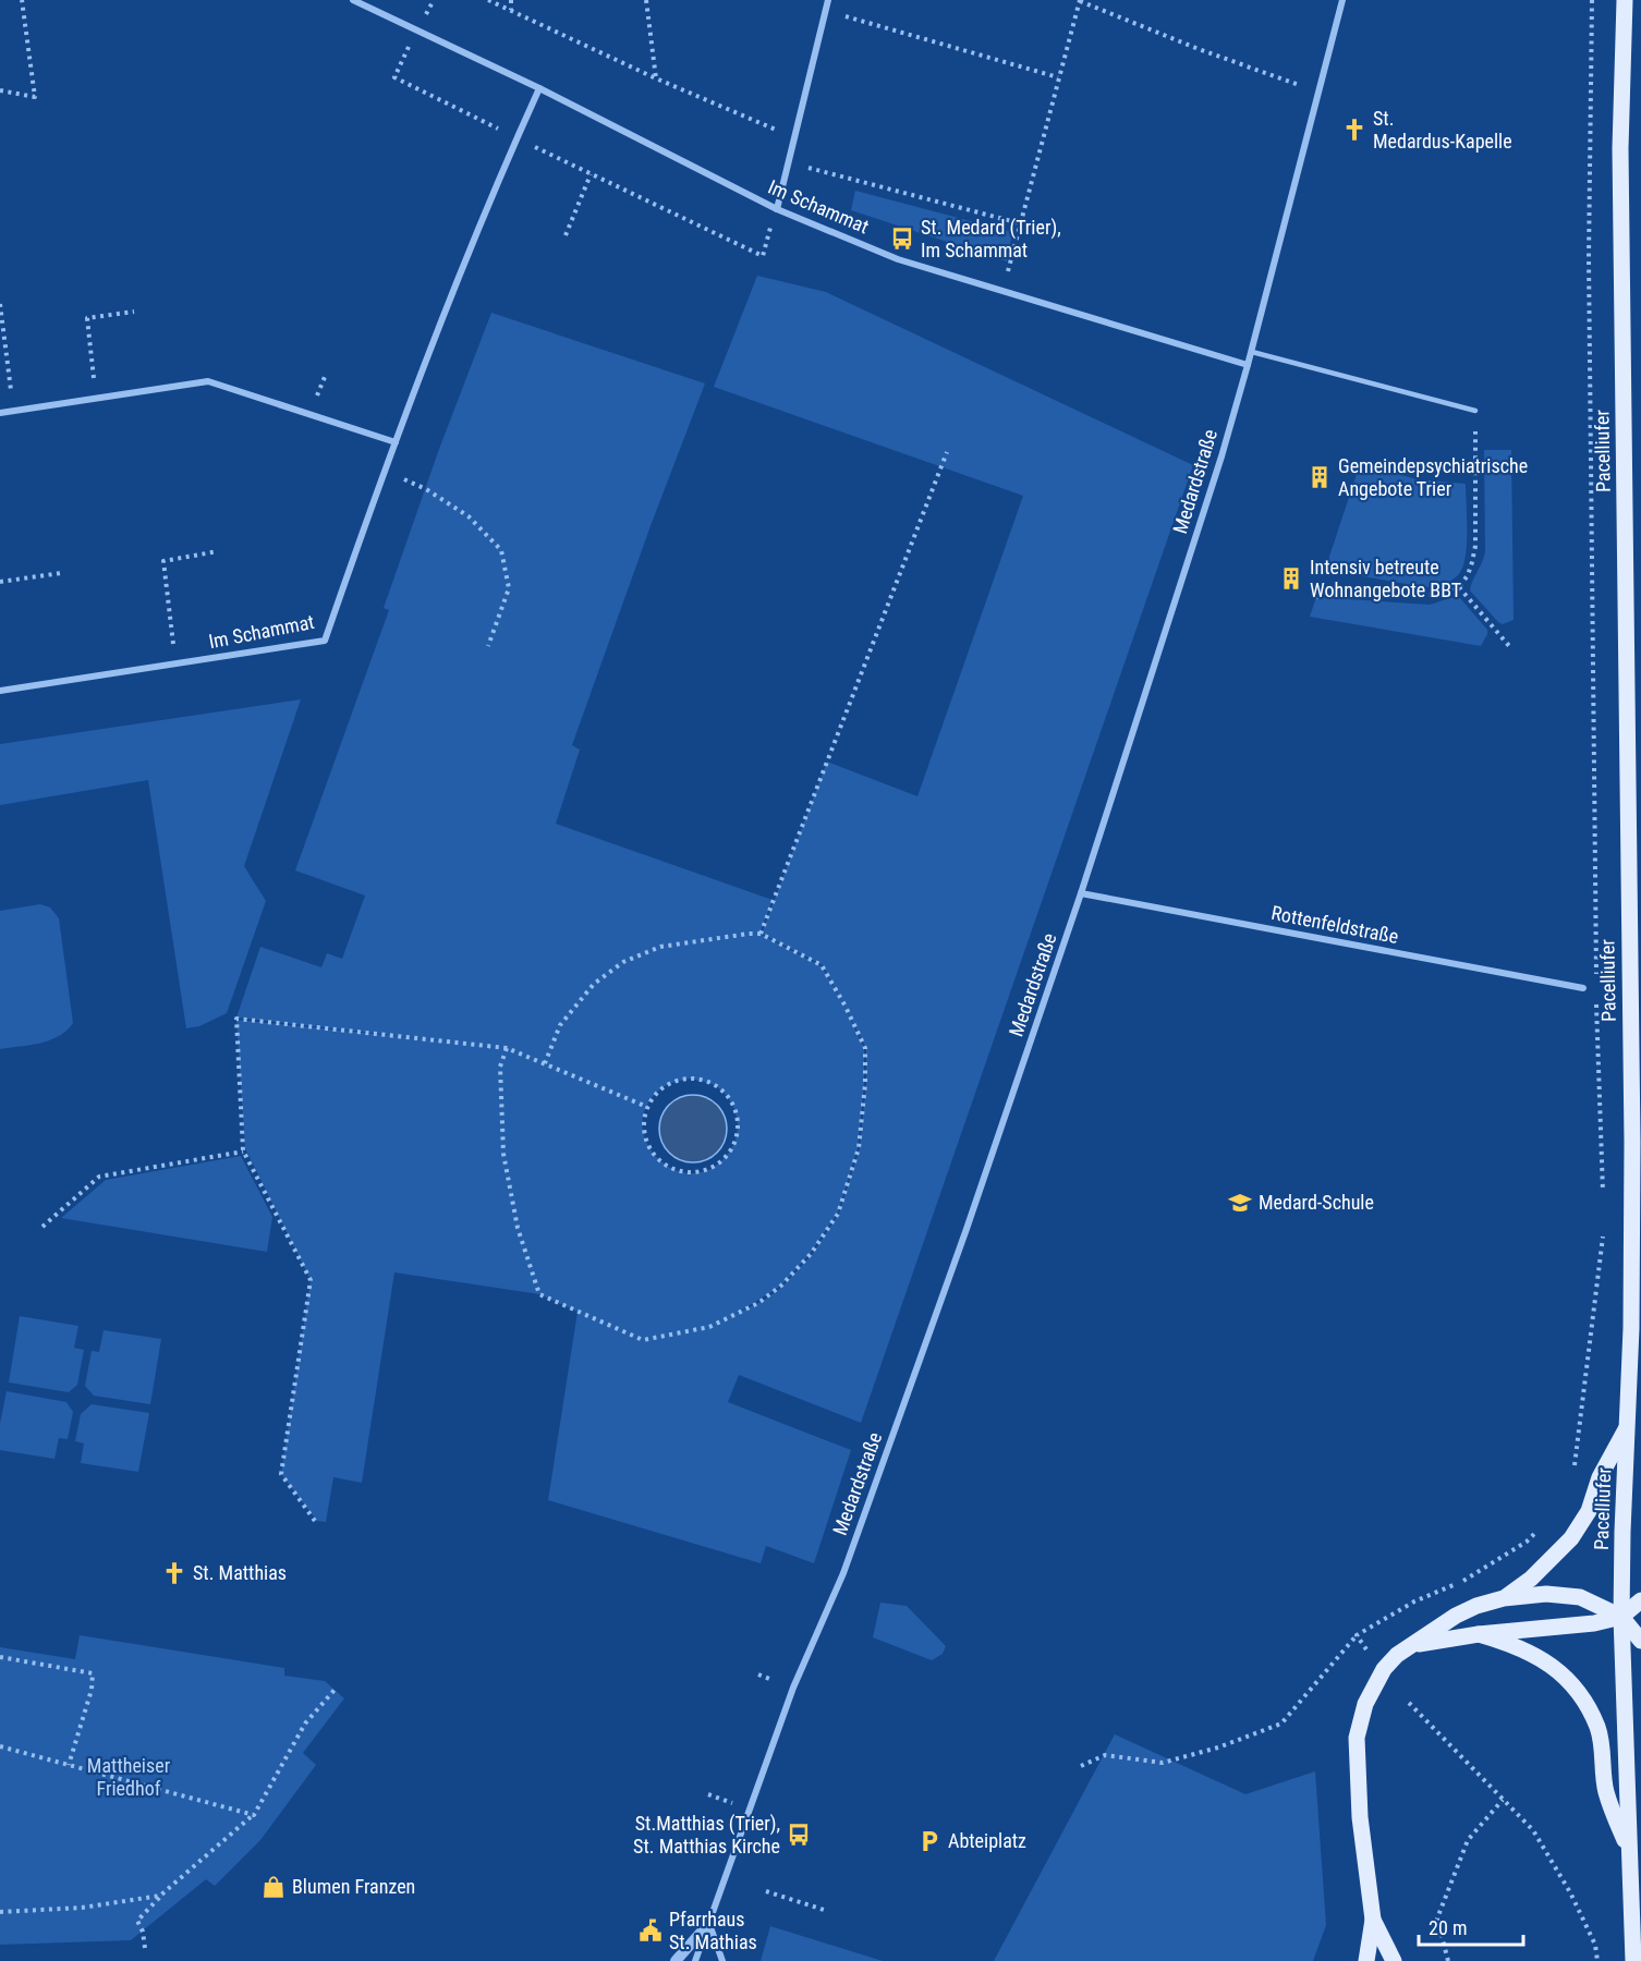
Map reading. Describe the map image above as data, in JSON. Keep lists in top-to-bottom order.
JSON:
{
  "streets": {
    "main road": ["Pacelliufer"],
    "street": ["Im Schammat", "Medardstraße", "Rottenfeldstraße"]
  },
  "crossings": [
    ["Im Schammat", "Medardstraße"],
    ["Medardstraße", "Rottenfeldstraße"]
  ],
  "parks": ["Mattheiser Friedhof"],
  "places": {
    "church": ["St. Medardus-Kapelle", "St. Matthias"],
    "bus stop": ["St. Medard (Trier), Im Schammat", "St.Matthias (Trier), St. Matthias Kirche"],
    "building": ["Gemeindepsychiatrische Angebote Trier", "Intensiv betreute Wohnangebote BBT"],
    "school or university": ["Medard-Schule"],
    "parking": ["Abteiplatz"],
    "shop": ["Blumen Franzen"],
    "public building": ["Pfarrhaus St. Mathias"]
  },
  "scale_bar": "20 m"
}
